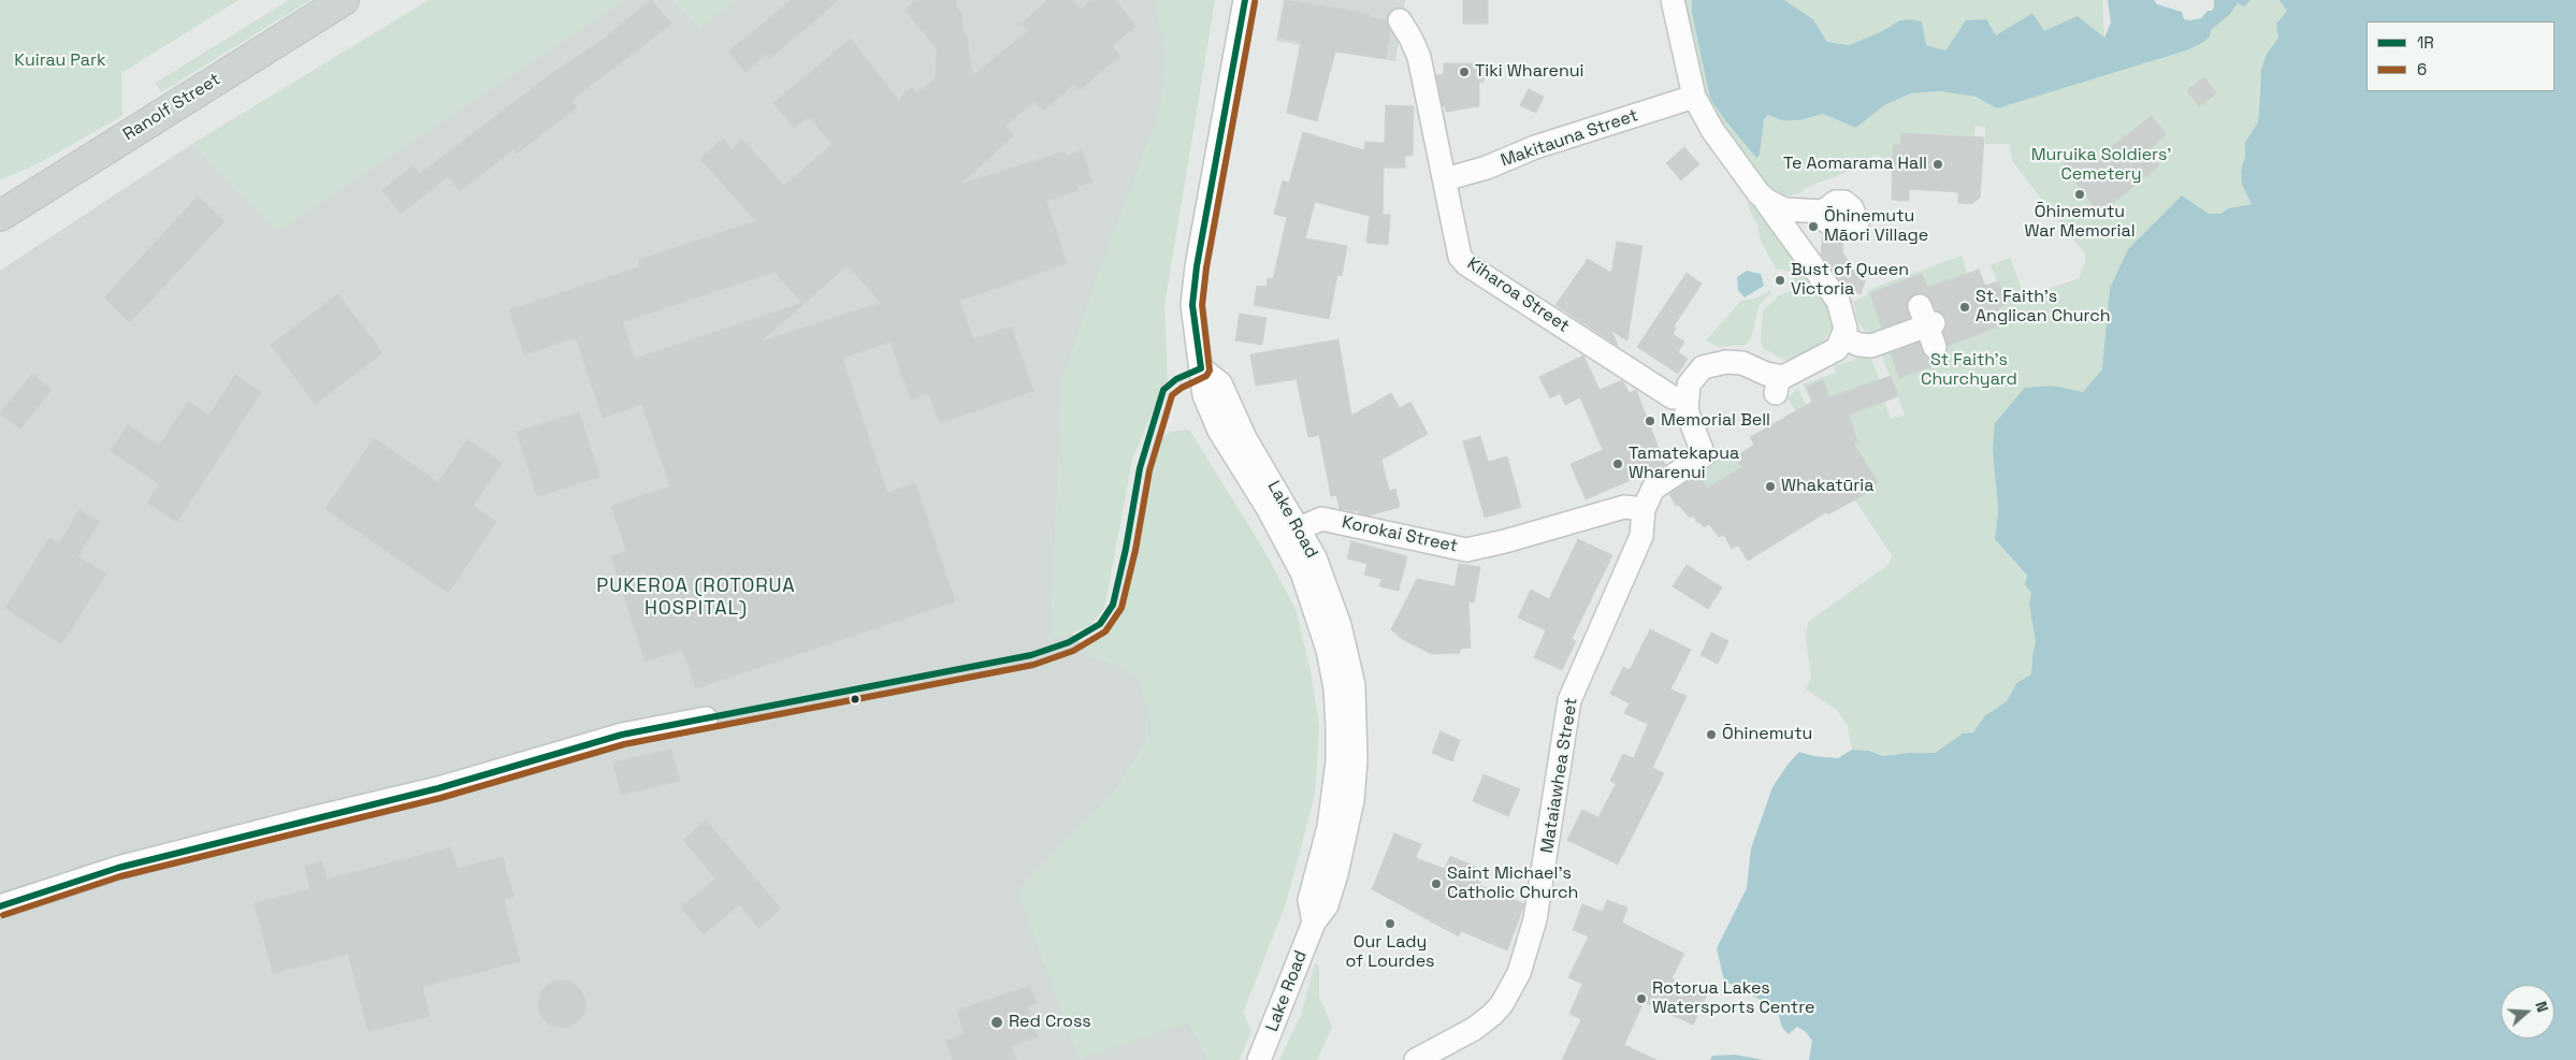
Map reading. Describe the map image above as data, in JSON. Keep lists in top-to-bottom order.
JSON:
{
  "streets": {
    "main road": ["Ranolf Street"],
    "street": [
      "Makitauna Street",
      "Kiharoa Street",
      "Lake Road",
      "Korokai Street",
      "Mataiawhea Street"
    ]
  },
  "crossings": [
    ["Makitauna Street", "Kiharoa Street"],
    ["Lake Road", "Korokai Street"],
    ["Korokai Street", "Mataiawhea Street"]
  ],
  "districts": ["PUKEROA (ROTORUA HOSPITAL)"],
  "parks": ["Kuirau Park", "Muruika Soldiers’ Cemetery", "St Faith's Churchyard"],
  "places": [
    "Tiki Wharenui",
    "Te Aomarama Hall",
    "Ōhinemutu War Memorial",
    "Ōhinemutu Māori Village",
    "Bust of Queen Victoria",
    "St. Faith's Anglican Church",
    "Memorial Bell",
    "Tamatekapua Wharenui",
    "Whakatūria",
    "Ōhinemutu",
    "Saint Michael's Catholic Church",
    "Our Lady of Lourdes",
    "Rotorua Lakes Watersports Centre",
    "Red Cross"
  ],
  "lines": ["transit line 1R", "transit line 6"],
  "legend": ["1R", "6"],
  "north": "right"
}
